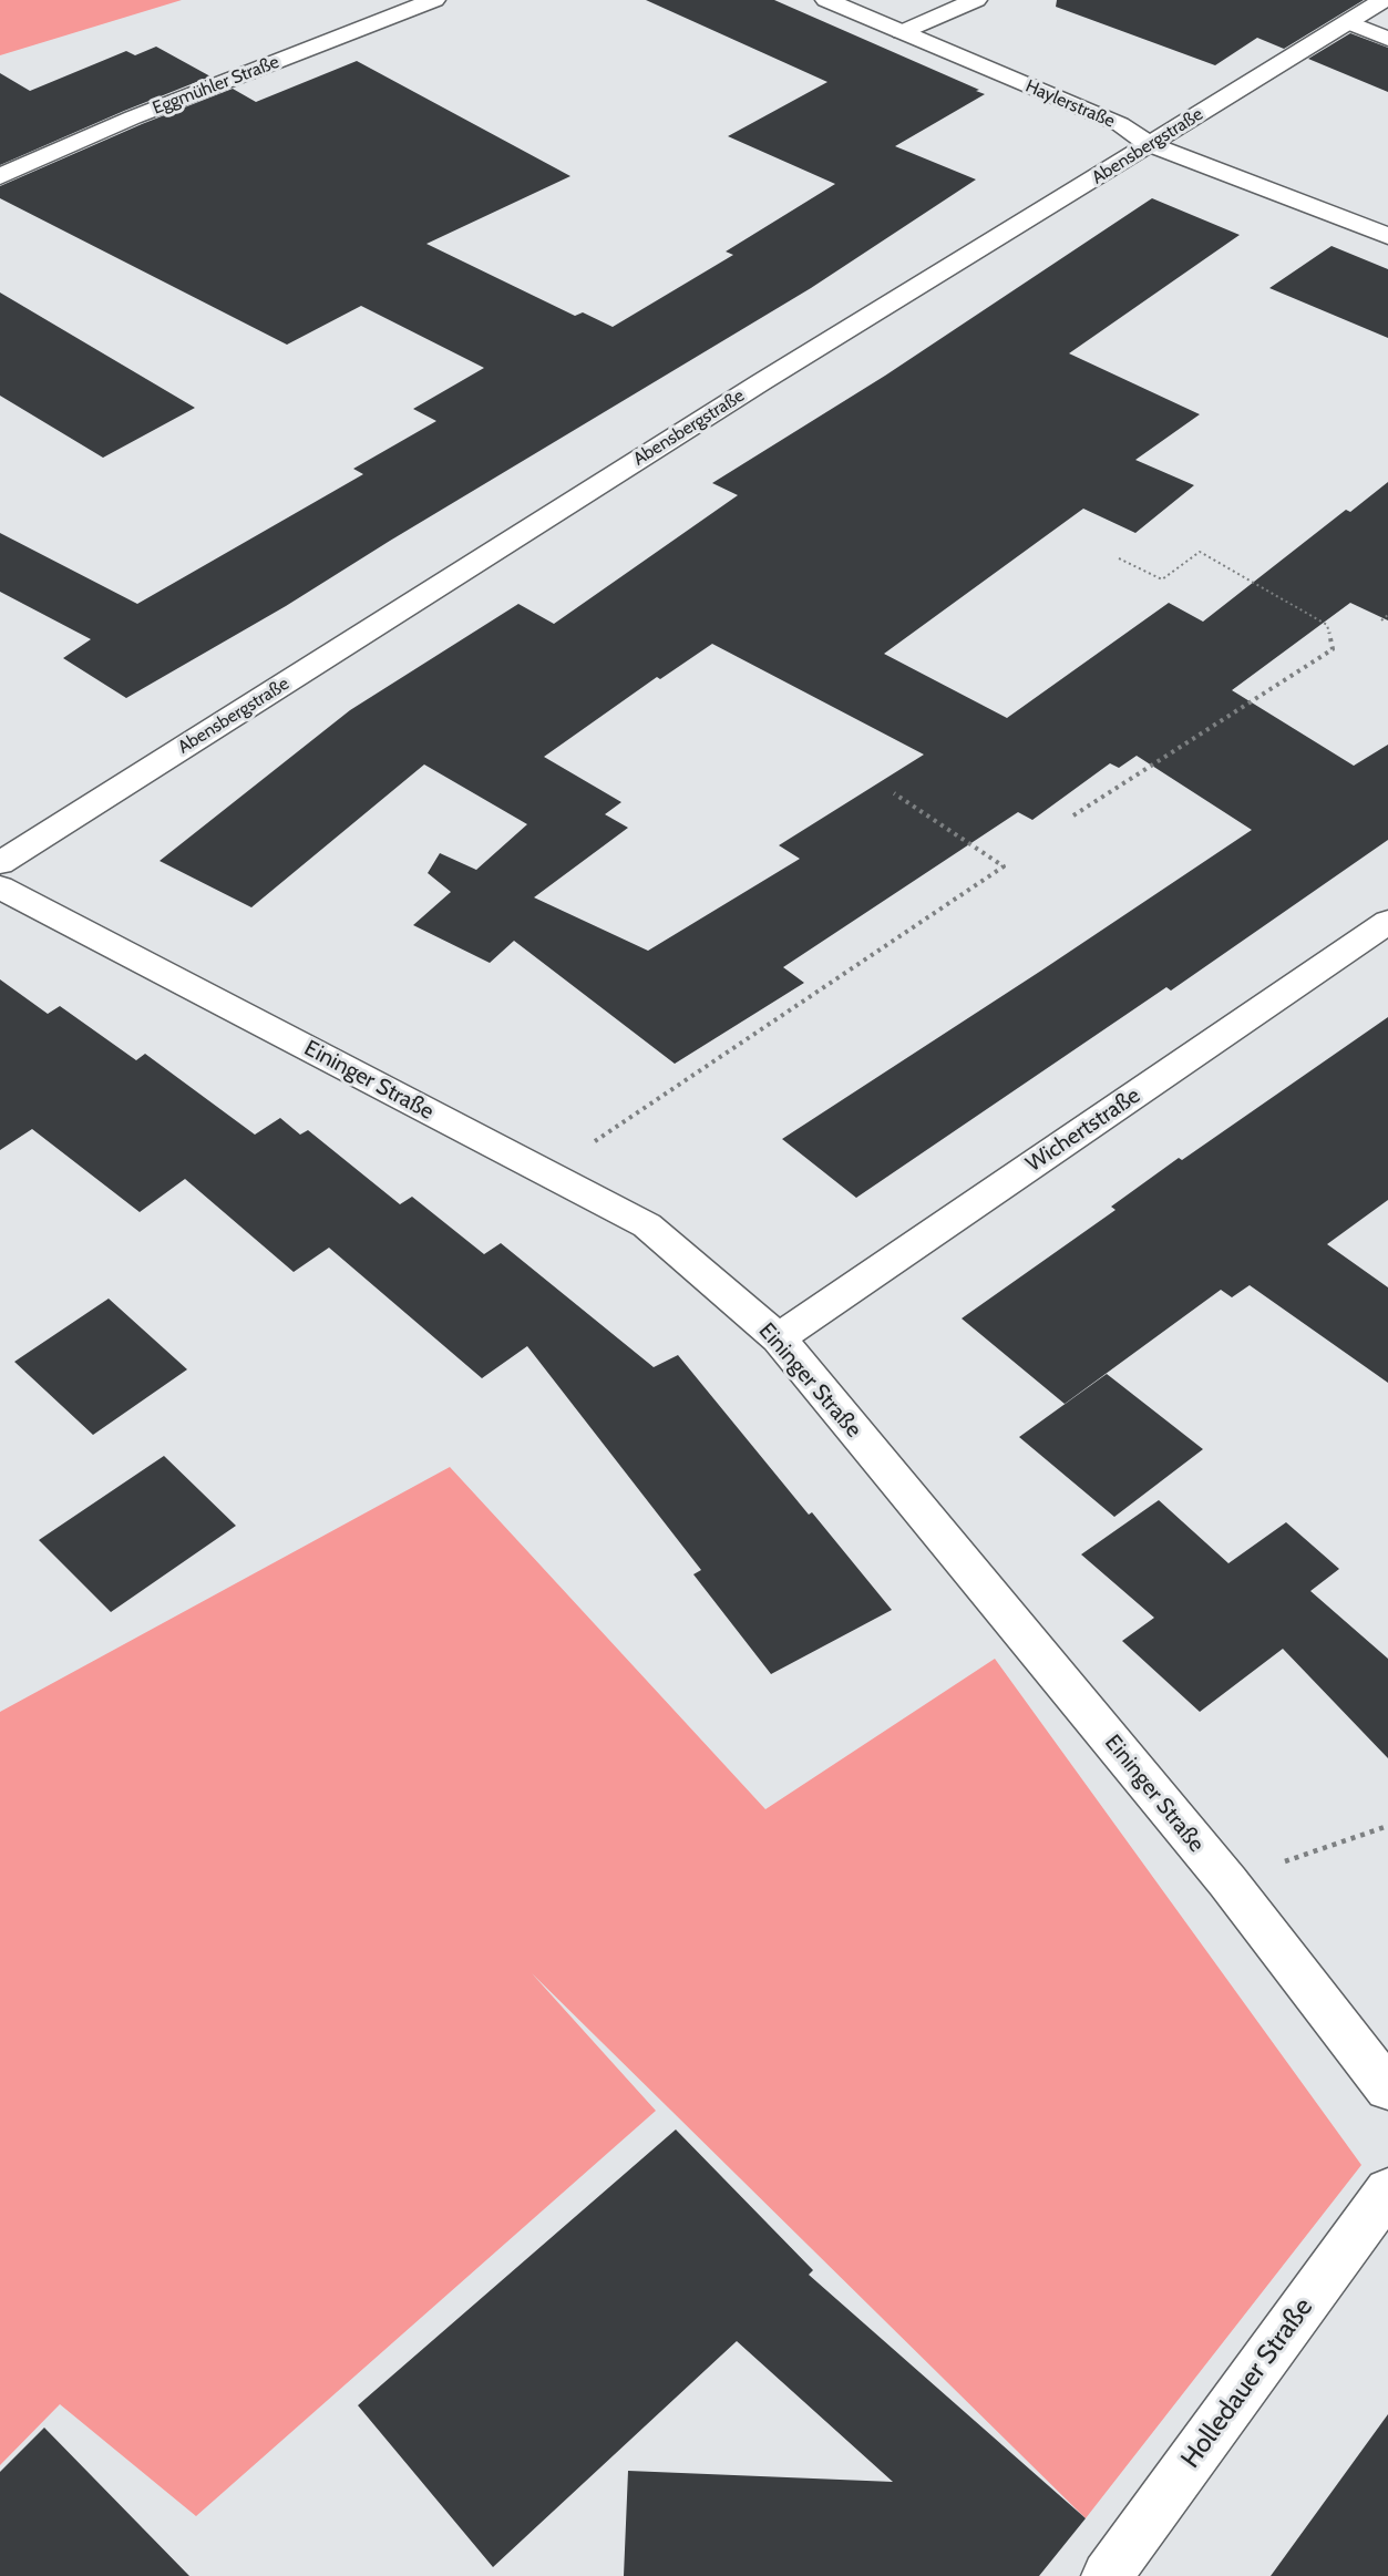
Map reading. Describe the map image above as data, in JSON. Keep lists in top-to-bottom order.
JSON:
{
  "streets": {
    "street": [
      "Eggmühler Straße",
      "Haylerstraße",
      "Abensbergstraße",
      "Eininger Straße",
      "Wichertstraße",
      "Holledauer Straße"
    ]
  },
  "crossings": [
    ["Haylerstraße", "Abensbergstraße"],
    ["Eininger Straße", "Wichertstraße"]
  ]
}
